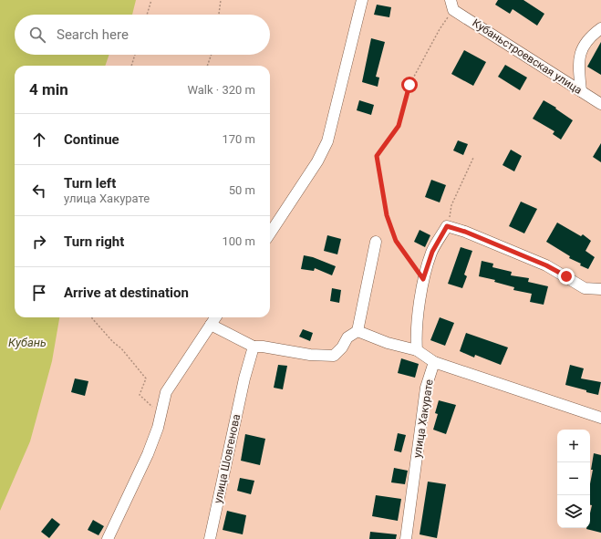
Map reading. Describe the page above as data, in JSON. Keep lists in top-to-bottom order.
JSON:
{
  "streets": {
    "street": ["Кубаньстроевская улица", "улица Хакурате", "улица Шовгенова"]
  },
  "water": ["Кубань"],
  "page": {
    "search": "Search here",
    "heading": ["4 min", "Walk · 320 m"],
    "list": [
      ["Continue", "170 m"],
      ["Turn left", "улица Хакурате", "50 m"],
      ["Turn right", "100 m"],
      "Arrive at destination"
    ],
    "map_buttons": ["+", "−"]
  }
}
